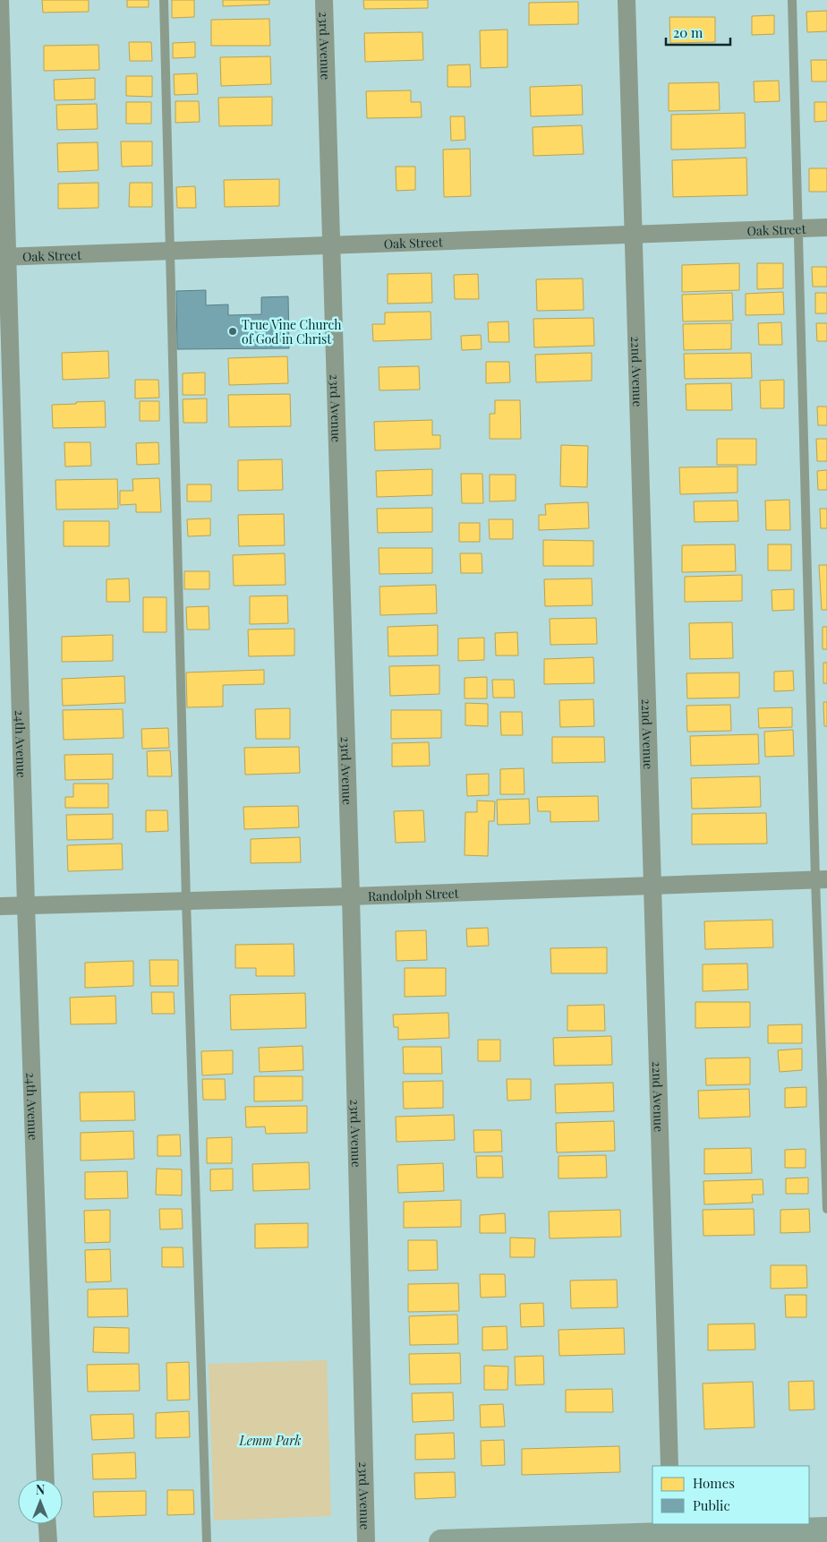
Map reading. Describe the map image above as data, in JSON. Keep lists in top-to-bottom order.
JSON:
{
  "streets": {
    "street": [
      "23rd Avenue",
      "Oak Street",
      "22nd Avenue",
      "24th Avenue",
      "Randolph Street"
    ]
  },
  "crossings": [
    ["23rd Avenue", "Oak Street"],
    ["23rd Avenue", "Randolph Street"],
    ["Oak Street", "22nd Avenue"],
    ["Oak Street", "24th Avenue"],
    ["22nd Avenue", "Randolph Street"],
    ["24th Avenue", "Randolph Street"]
  ],
  "parks": ["Lemm Park"],
  "places": ["True Vine Church of God in Christ"],
  "legend": ["Homes", "Public"],
  "scale_bar": "20 m",
  "north": "top"
}
